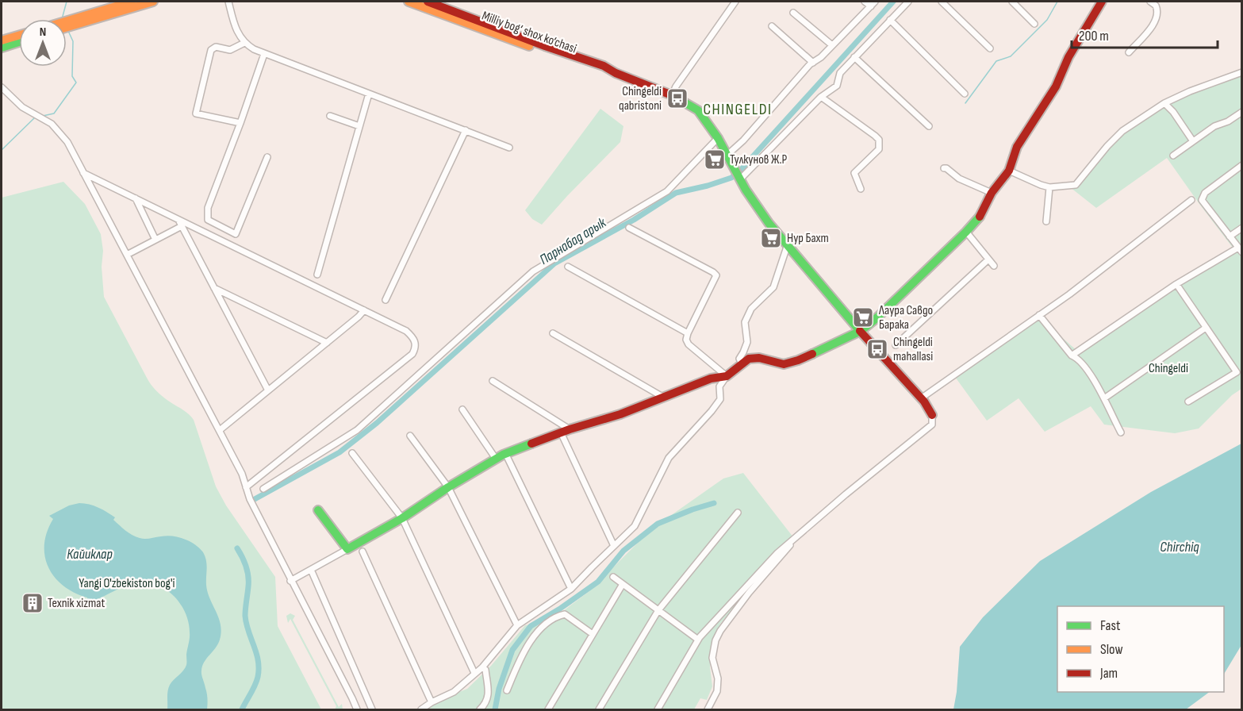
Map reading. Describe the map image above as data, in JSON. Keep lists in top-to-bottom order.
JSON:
{
  "streets": {
    "street": ["Milliy bog‘ shox ko‘chasi"]
  },
  "districts": ["CHINGELDI"],
  "water": ["Парнабад арык", "Chirchiq", "Кайиклар"],
  "parks": ["Chingeldi", "Yangi O'zbekiston bog'i"],
  "places": {
    "bus stop": ["Chingeldi qabristoni", "Chingeldi mahallasi"],
    "supermarket": ["Тулкунов Ж.Р", "Нур Бахт", "Лаура Савдо Барака"],
    "building": ["Texnik xizmat"]
  },
  "legend": ["Fast", "Slow", "Jam"],
  "scale_bar": "200 m",
  "north": "top"
}
